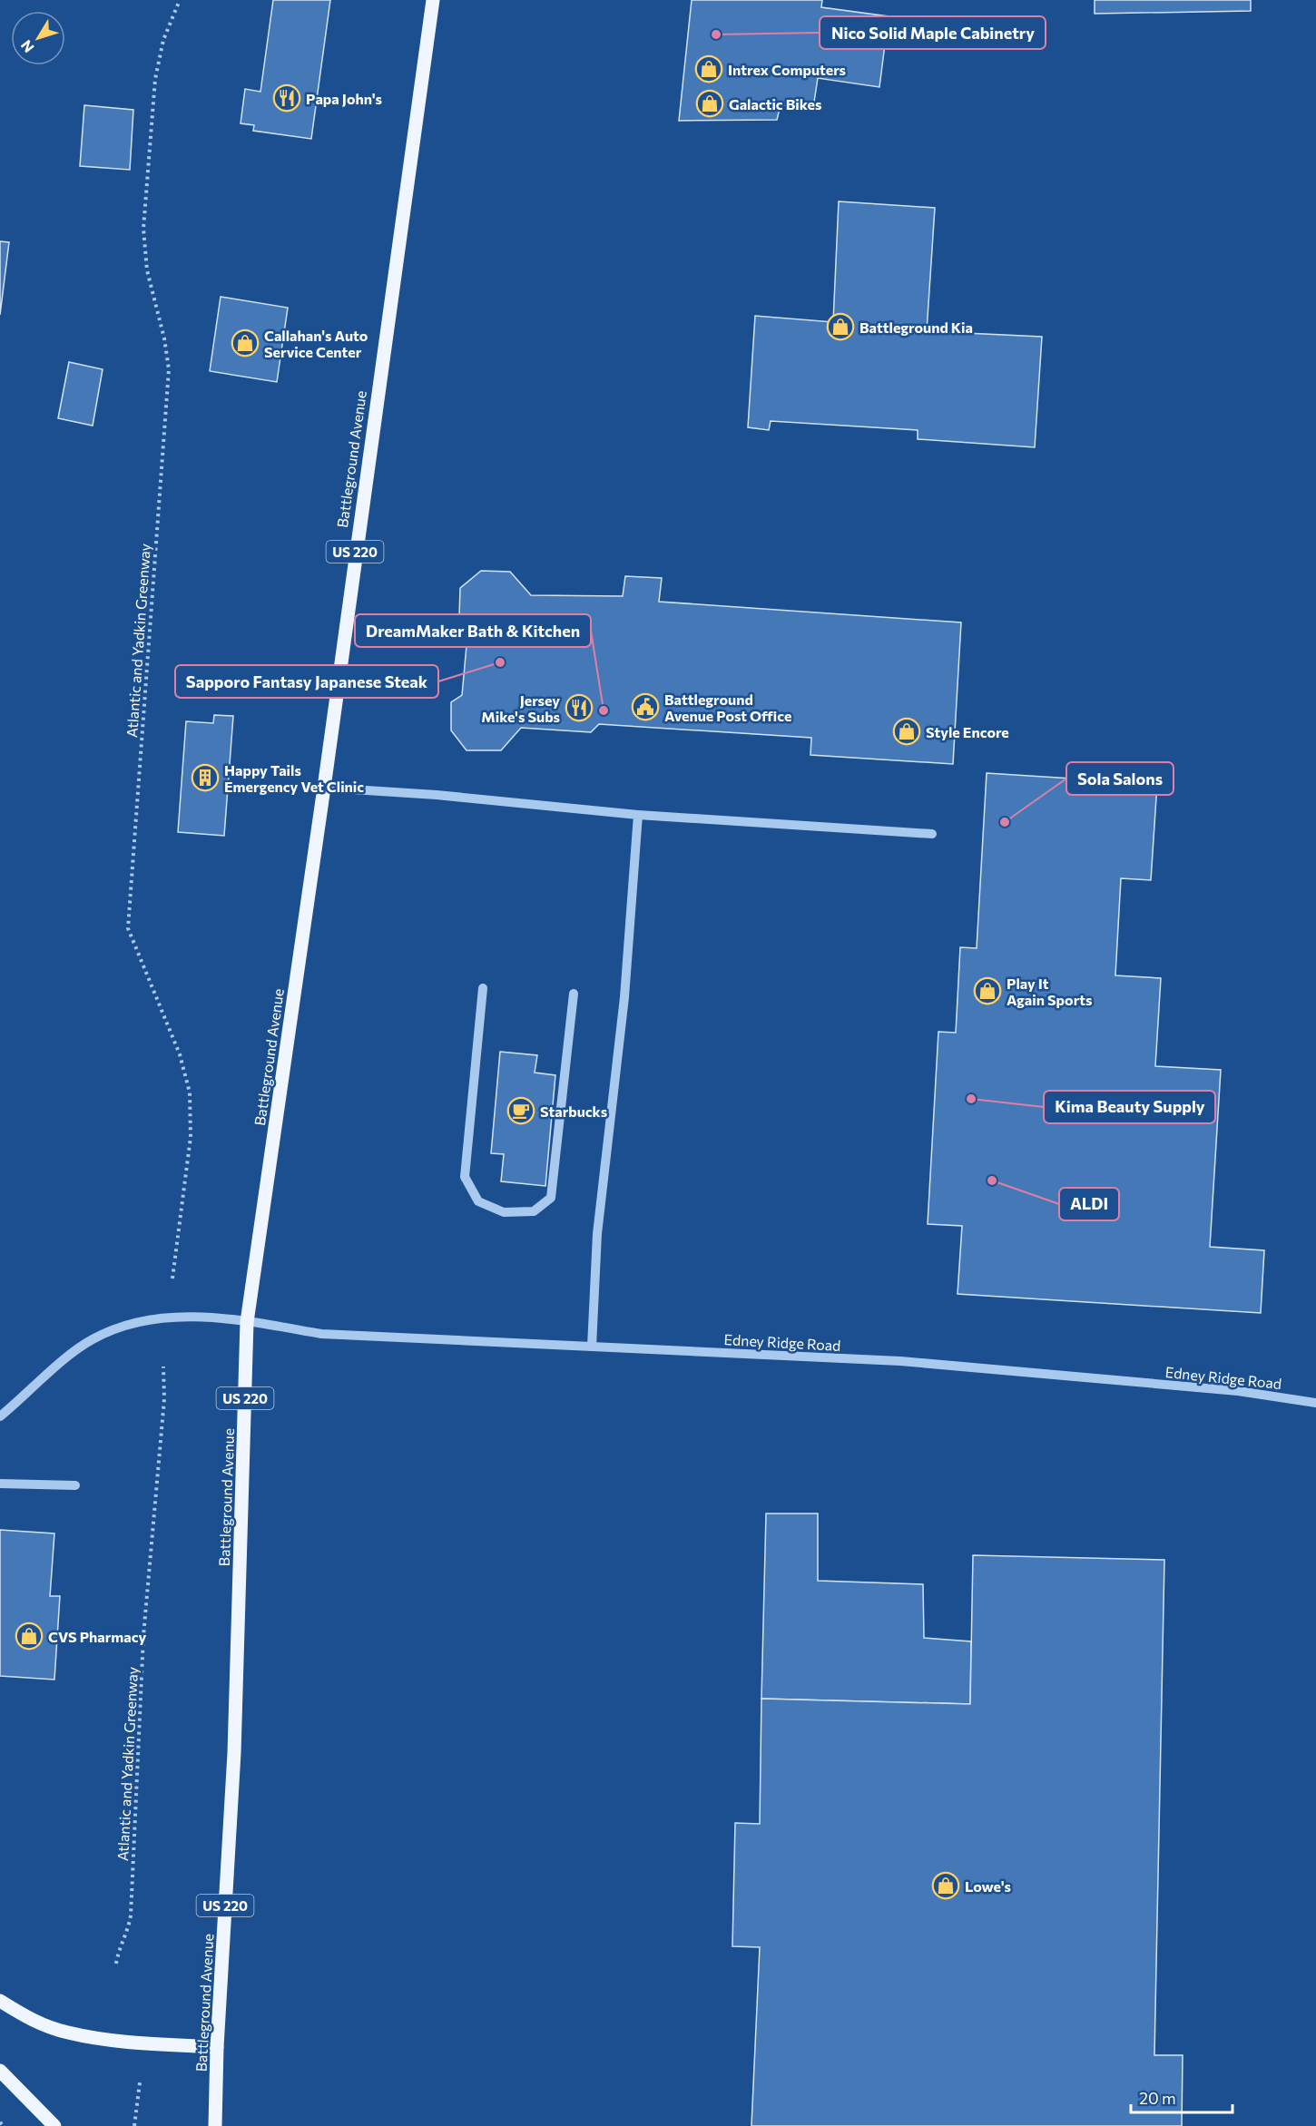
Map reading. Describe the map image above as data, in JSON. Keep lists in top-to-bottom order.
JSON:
{
  "streets": {
    "main road": ["Battleground Avenue", "US 220"],
    "street": ["Edney Ridge Road"],
    "path": ["Atlantic and Yadkin Greenway"]
  },
  "crossings": [
    ["Battleground Avenue", "Edney Ridge Road"]
  ],
  "places": {
    "other": [
      "Nico Solid Maple Cabinetry",
      "Sapporo Fantasy Japanese Steak",
      "DreamMaker Bath & Kitchen",
      "Sola Salons",
      "Kima Beauty Supply",
      "ALDI"
    ],
    "shop": [
      "Intrex Computers",
      "Galactic Bikes",
      "Battleground Kia",
      "Callahan's Auto Service Center",
      "Style Encore",
      "Play It Again Sports",
      "CVS Pharmacy",
      "Lowe's"
    ],
    "restaurant": ["Papa John's", "Jersey Mike's Subs"],
    "public building": ["Battleground Avenue Post Office"],
    "building": ["Happy Tails Emergency Vet Clinic"],
    "cafe": ["Starbucks"]
  },
  "scale_bar": "20 m",
  "north": "bottom left"
}
